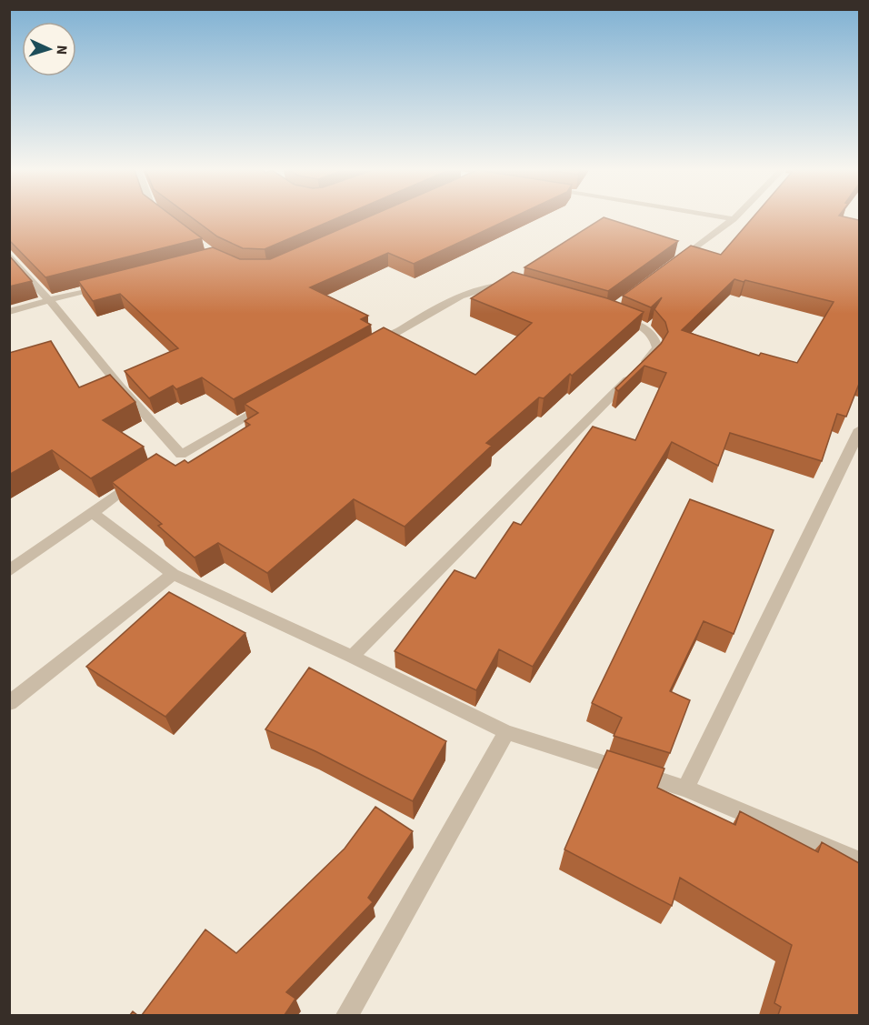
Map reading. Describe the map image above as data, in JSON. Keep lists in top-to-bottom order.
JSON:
{
  "north": "right"
}
